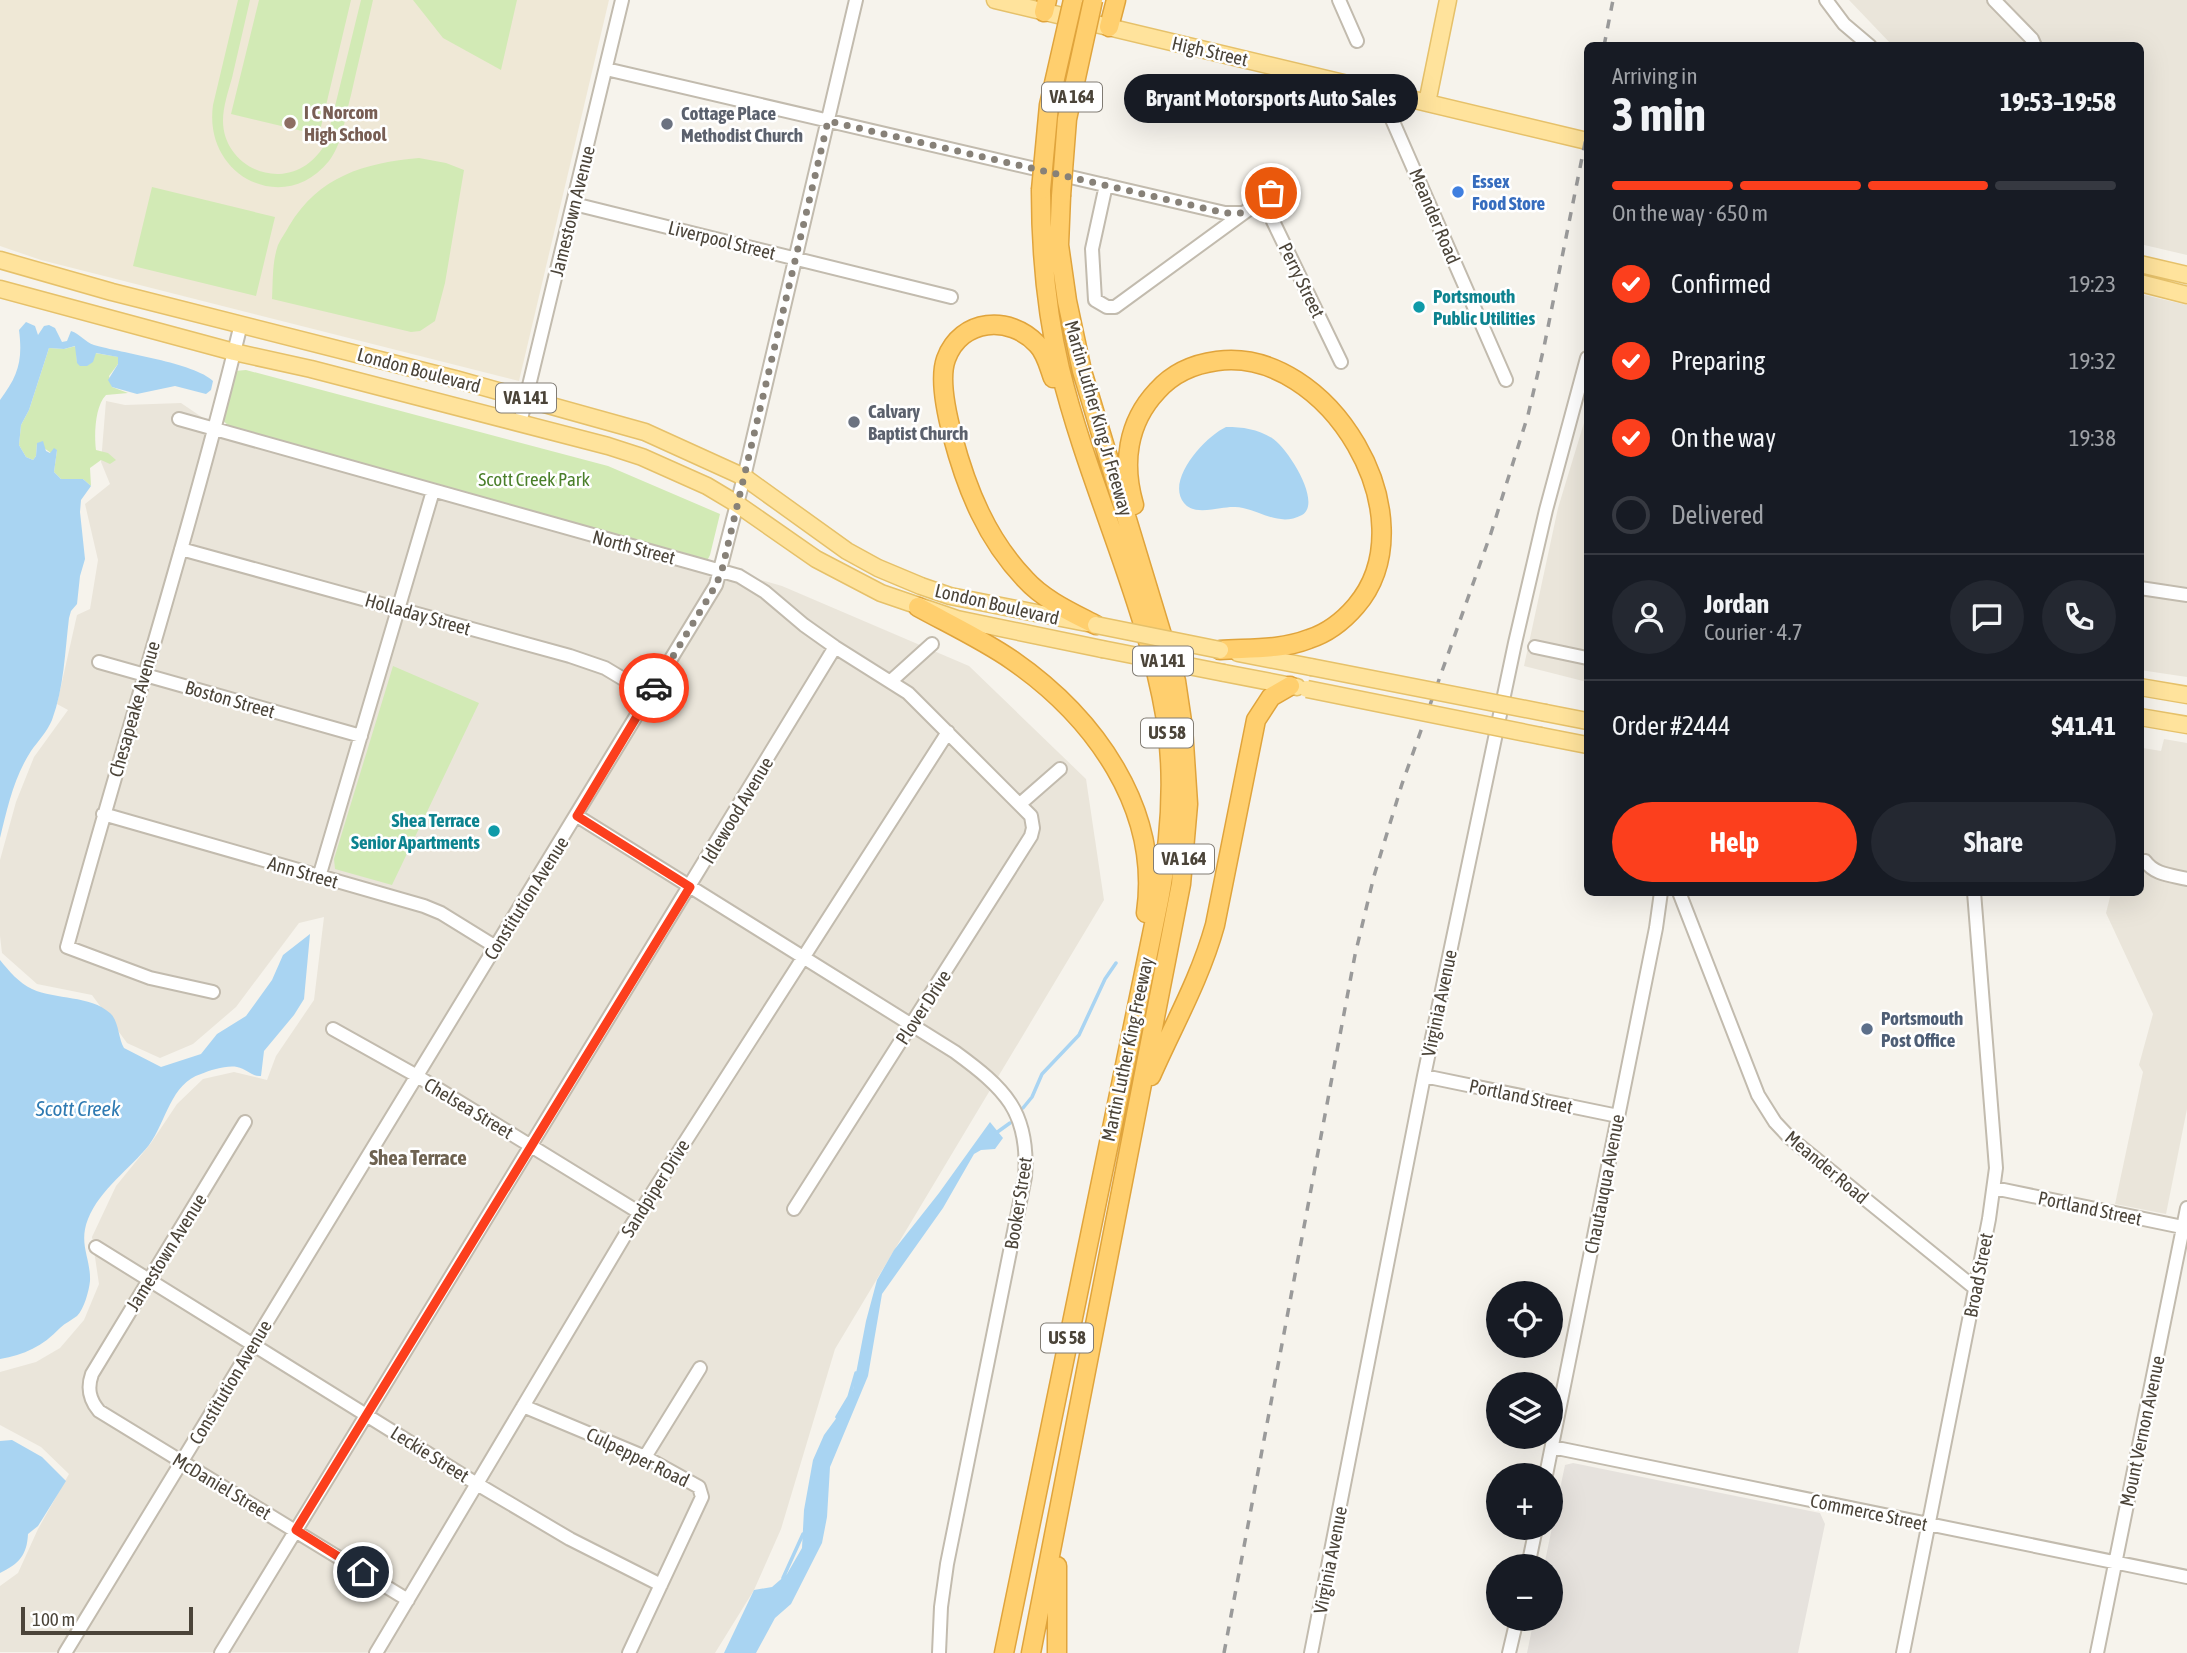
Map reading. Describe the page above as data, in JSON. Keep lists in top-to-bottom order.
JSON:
{
  "streets": {
    "highway": [
      "VA 164",
      "Martin Luther King Jr Freeway",
      "US 58",
      "Martin Luther King Freeway"
    ],
    "main road": ["High Street", "London Boulevard", "VA 141"],
    "street": [
      "Jamestown Avenue",
      "Meander Road",
      "Liverpool Street",
      "Perry Street",
      "North Street",
      "Holladay Street",
      "Boston Street",
      "Chesapeake Avenue",
      "Idlewood Avenue",
      "Ann Street",
      "Constitution Avenue",
      "Virginia Avenue",
      "Plover Drive",
      "Portland Street",
      "Chelsea Street",
      "Chautauqua Avenue",
      "Sandpiper Drive",
      "Booker Street",
      "Broad Street",
      "Mount Vernon Avenue",
      "Leckie Street",
      "Culpepper Road",
      "McDaniel Street",
      "Commerce Street"
    ]
  },
  "crossings": [
    ["High Street", "Meander Road"],
    ["Jamestown Avenue", "Liverpool Street"],
    ["Jamestown Avenue", "London Boulevard"],
    ["Jamestown Avenue", "Leckie Street"],
    ["Jamestown Avenue", "McDaniel Street"],
    ["Meander Road", "Broad Street"],
    ["Liverpool Street", "Constitution Avenue"],
    ["London Boulevard", "Chesapeake Avenue"],
    ["London Boulevard", "US 58"],
    ["London Boulevard", "Constitution Avenue"],
    ["Martin Luther King Jr Freeway", "US 58"],
    ["Martin Luther King Jr Freeway", "Martin Luther King Freeway"],
    ["North Street", "Chesapeake Avenue"],
    ["North Street", "Idlewood Avenue"],
    ["North Street", "Constitution Avenue"],
    ["North Street", "Plover Drive"],
    ["North Street", "Sandpiper Drive"],
    ["Holladay Street", "Chesapeake Avenue"],
    ["Holladay Street", "Constitution Avenue"],
    ["Boston Street", "Chesapeake Avenue"],
    ["Chesapeake Avenue", "Ann Street"],
    ["US 58", "Martin Luther King Freeway"],
    ["Idlewood Avenue", "Chelsea Street"],
    ["Idlewood Avenue", "Booker Street"],
    ["Idlewood Avenue", "Leckie Street"],
    ["Idlewood Avenue", "McDaniel Street"],
    ["Ann Street", "Constitution Avenue"],
    ["Constitution Avenue", "Chelsea Street"],
    ["Constitution Avenue", "Booker Street"],
    ["Constitution Avenue", "Leckie Street"],
    ["Constitution Avenue", "McDaniel Street"],
    ["Virginia Avenue", "Portland Street"],
    ["Plover Drive", "Booker Street"],
    ["Portland Street", "Chautauqua Avenue"],
    ["Portland Street", "Broad Street"],
    ["Portland Street", "Mount Vernon Avenue"],
    ["Chelsea Street", "Sandpiper Drive"],
    ["Sandpiper Drive", "Booker Street"],
    ["Sandpiper Drive", "Leckie Street"],
    ["Sandpiper Drive", "Culpepper Road"],
    ["Sandpiper Drive", "McDaniel Street"],
    ["Broad Street", "Commerce Street"],
    ["Mount Vernon Avenue", "Commerce Street"],
    ["Leckie Street", "Culpepper Road"]
  ],
  "districts": ["Shea Terrace"],
  "water": ["Scott Creek"],
  "parks": ["Scott Creek Park"],
  "places": [
    "I C Norcom High School",
    "Cottage Place Methodist Church",
    "Essex Food Store",
    "Bryant Motorsports Auto Sales",
    "Portsmouth Public Utilities",
    "Calvary Baptist Church",
    "Shea Terrace Senior Apartments",
    "Portsmouth Post Office"
  ],
  "scale_bar": "100 m",
  "page": {
    "heading": ["3 min", "Arriving in", "19:53–19:58"],
    "panel": [
      "Jordan",
      "Courier · 4.7",
      "Order #2444",
      "$41.41"
    ],
    "bubble": "Bryant Motorsports Auto Sales",
    "bar": "On the way · 650 m",
    "list": [
      ["Confirmed", "19:23"],
      ["Preparing", "19:32"],
      ["On the way", "19:38"],
      "Delivered"
    ],
    "buttons": ["Help", "Share"],
    "map_buttons": ["+", "−"],
    "scale": "100 m"
  }
}
